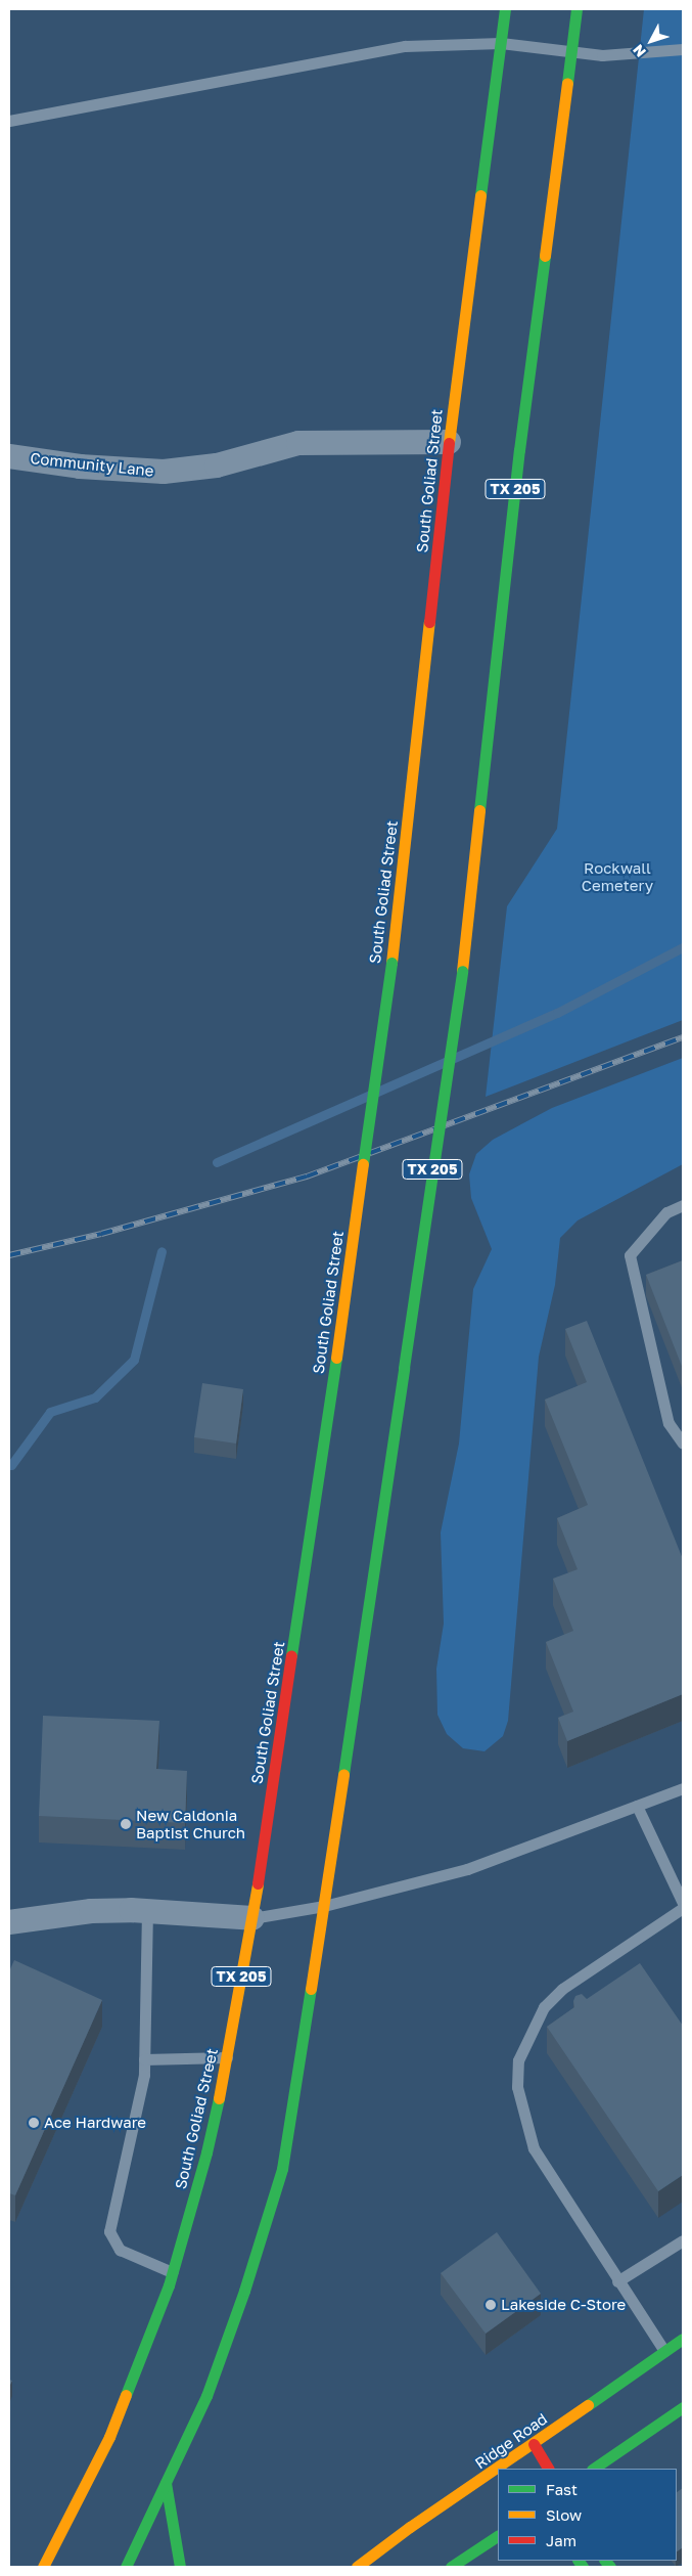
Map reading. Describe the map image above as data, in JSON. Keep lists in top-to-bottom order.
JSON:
{
  "streets": {
    "main road": ["South Goliad Street", "TX 205", "Ridge Road"],
    "street": ["Community Lane"]
  },
  "crossings": [
    ["Community Lane", "South Goliad Street"]
  ],
  "parks": ["Rockwall Cemetery"],
  "places": ["New Caldonia Baptist Church", "Ace Hardware", "Lakeside C-Store"],
  "legend": ["Fast", "Slow", "Jam"],
  "north": "bottom left"
}
